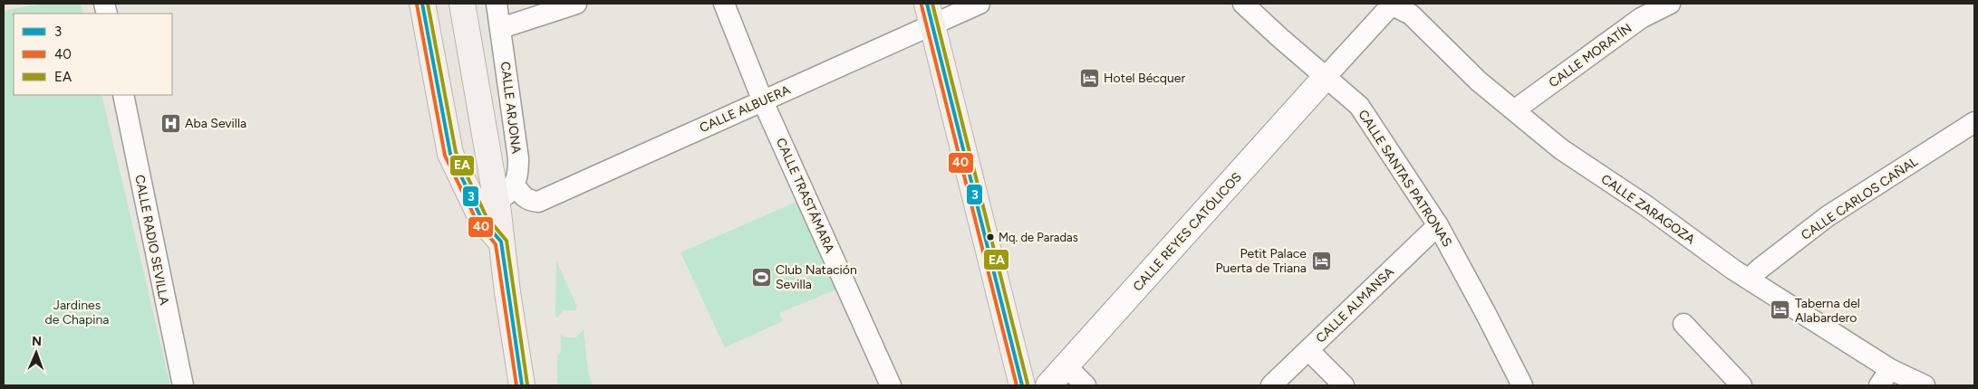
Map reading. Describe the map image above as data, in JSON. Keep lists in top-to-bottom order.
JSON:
{
  "streets": {
    "street": [
      "CALLE MORATÍN",
      "CALLE ARJONA",
      "CALLE ALBUERA",
      "CALLE SANTAS PATRONAS",
      "CALLE TRASTÁMARA",
      "CALLE CARLOS CAÑAL",
      "CALLE ZARAGOZA",
      "CALLE REYES CATÓLICOS",
      "CALLE RADIO SEVILLA",
      "CALLE ALMANSA"
    ]
  },
  "crossings": [
    ["CALLE MORATÍN", "CALLE ZARAGOZA"],
    ["CALLE ARJONA", "CALLE ALBUERA"],
    ["CALLE ALBUERA", "CALLE TRASTÁMARA"],
    ["CALLE SANTAS PATRONAS", "CALLE REYES CATÓLICOS"],
    ["CALLE SANTAS PATRONAS", "CALLE ALMANSA"],
    ["CALLE CARLOS CAÑAL", "CALLE ZARAGOZA"]
  ],
  "parks": ["Jardines de Chapina"],
  "places": {
    "hotel": ["Hotel Bécquer", "Petit Palace Puerta de Triana", "Taberna del Alabardero"],
    "hospital": ["Aba Sevilla"],
    "other": ["Mq. de Paradas"],
    "sports": ["Club Natación Sevilla"]
  },
  "lines": ["transit line 3", "transit line EA", "transit line 40"],
  "legend": ["3", "40", "EA"],
  "north": "top"
}
